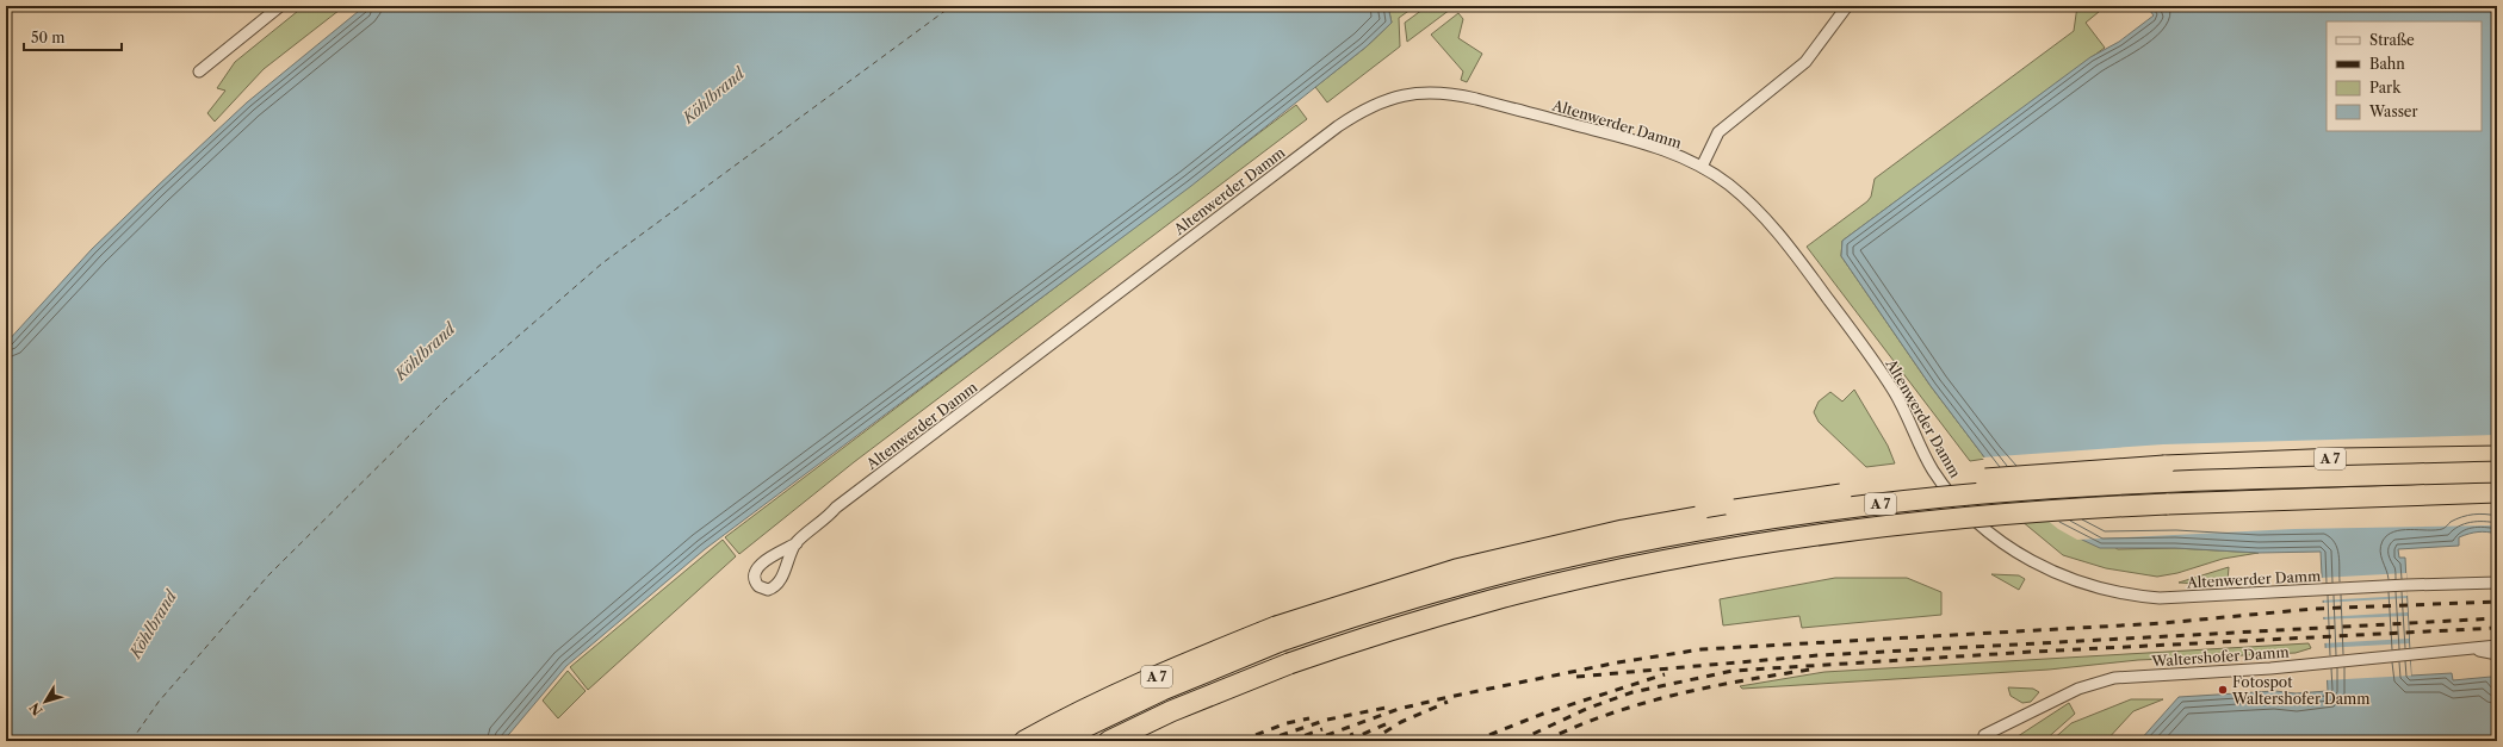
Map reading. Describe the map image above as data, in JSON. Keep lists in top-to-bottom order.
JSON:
{
  "streets": {
    "highway": ["A 7"],
    "street": ["Altenwerder Damm", "Waltershofer Damm"]
  },
  "water": ["Köhlbrand"],
  "places": ["Fotospot Waltershofer Damm"],
  "legend": [
    "Straße",
    "Bahn",
    "Park",
    "Wasser"
  ],
  "scale_bar": "50 m",
  "north": "bottom left"
}
